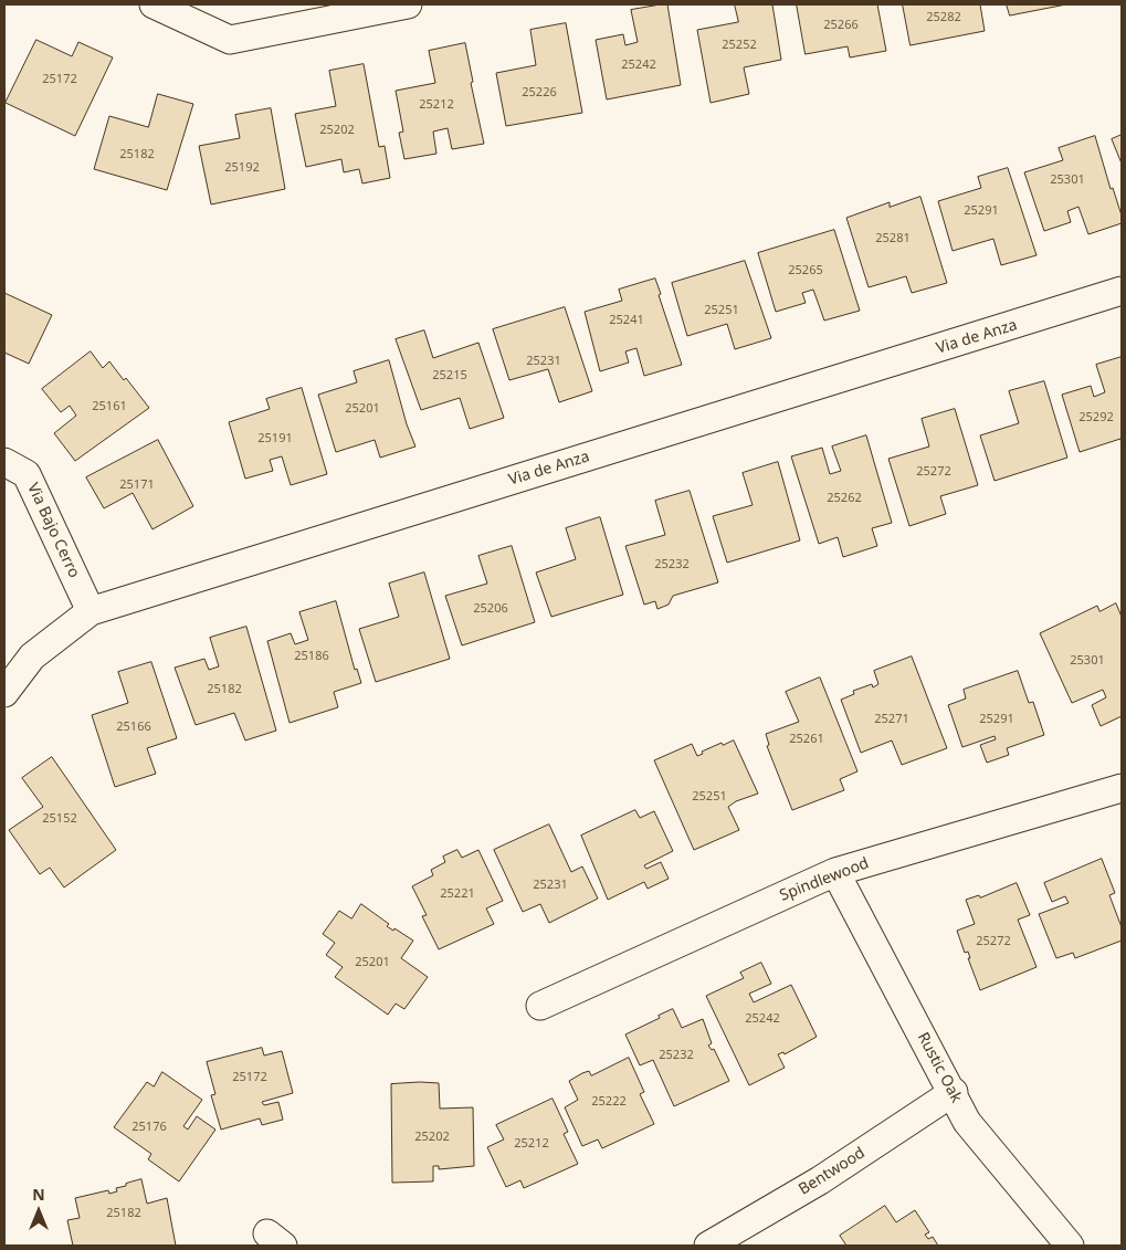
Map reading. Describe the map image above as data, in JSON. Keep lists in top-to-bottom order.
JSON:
{
  "streets": {
    "street": [
      "Via de Anza",
      "Via Bajo Cerro",
      "Spindlewood",
      "Rustic Oak",
      "Bentwood"
    ]
  },
  "crossings": [
    ["Via de Anza", "Via Bajo Cerro"],
    ["Spindlewood", "Rustic Oak"],
    ["Rustic Oak", "Bentwood"]
  ],
  "house_numbers": [
    "25282",
    "25266",
    "25252",
    "25242",
    "25172",
    "25226",
    "25212",
    "25202",
    "25182",
    "25192",
    "25301",
    "25291",
    "25281",
    "25265",
    "25251",
    "25241",
    "25231",
    "25215",
    "25161",
    "25201",
    "25292",
    "25191",
    "25272",
    "25171",
    "25262",
    "25232",
    "25206",
    "25186",
    "25301",
    "25182",
    "25271",
    "25291",
    "25166",
    "25261",
    "25251",
    "25152",
    "25231",
    "25221",
    "25272",
    "25201",
    "25242",
    "25232",
    "25172",
    "25222",
    "25176",
    "25202",
    "25212",
    "25182"
  ],
  "north": "top"
}
